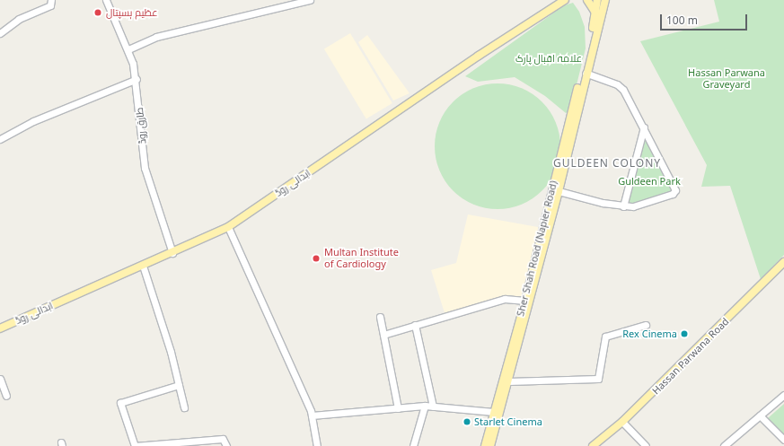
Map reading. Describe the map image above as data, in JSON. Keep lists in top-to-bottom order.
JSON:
{
  "streets": {
    "main road": ["ابدالی روڈ", "Sher Shah Road (Napier Road)", "Hassan Parwana Road"],
    "street": ["طارق روڈ"]
  },
  "crossings": [
    ["طارق روڈ", "ابدالی روڈ"]
  ],
  "districts": ["GULDEEN COLONY"],
  "parks": ["علامہ اقبال پارک", "Hassan Parwana Graveyard", "Guldeen Park"],
  "places": [
    "عظیم ہسپتال",
    "Multan Institute of Cardiology",
    "Rex Cinema",
    "Starlet Cinema"
  ],
  "scale_bar": "100 m"
}
